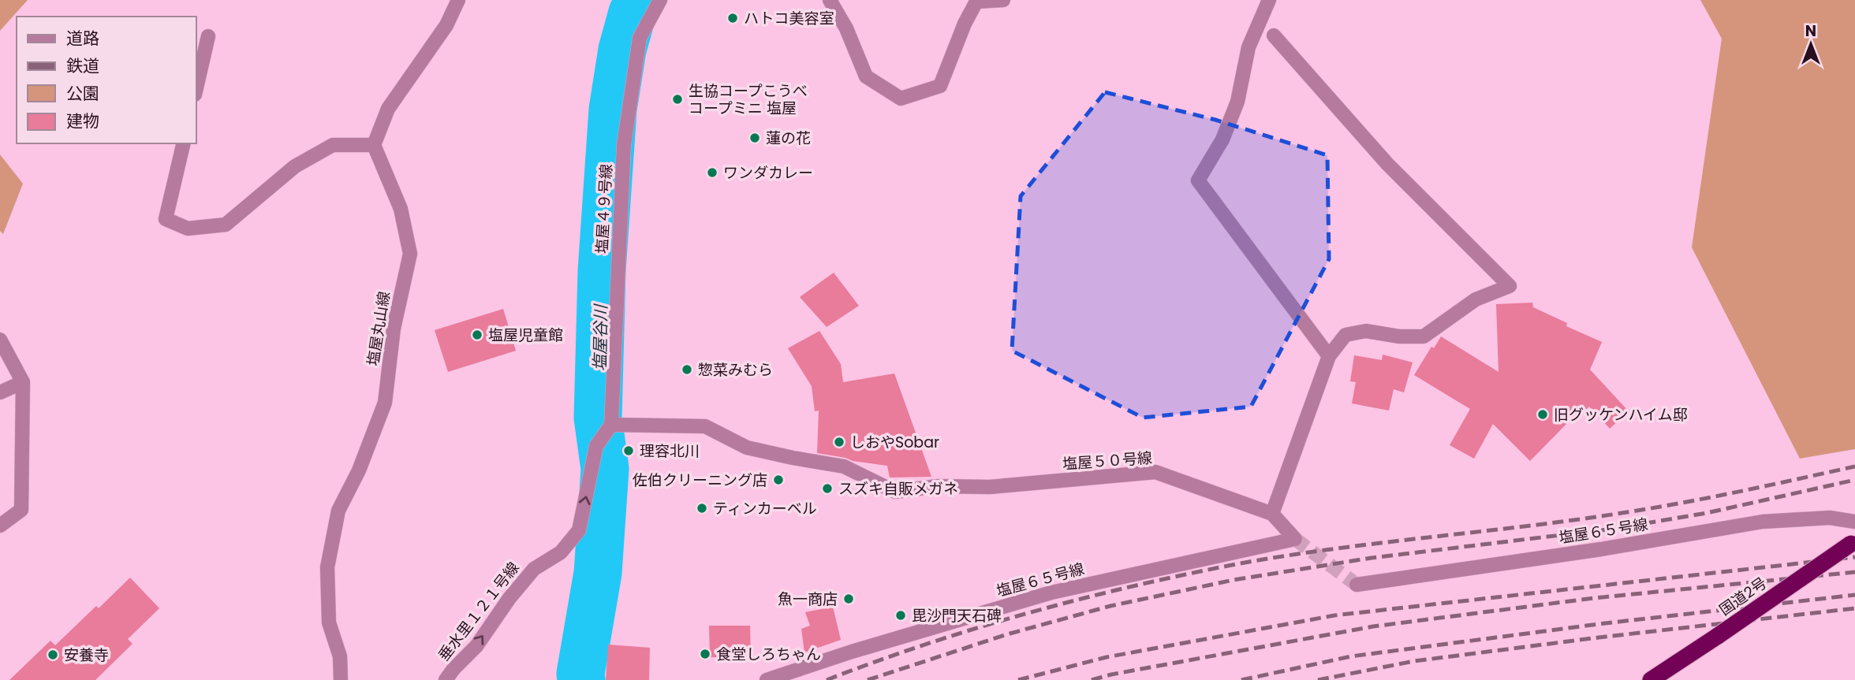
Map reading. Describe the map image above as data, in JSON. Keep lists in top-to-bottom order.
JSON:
{
  "streets": {
    "highway": ["国道2号"],
    "street": [
      "塩屋４９号線",
      "塩屋丸山線",
      "塩屋５０号線",
      "塩屋６５号線",
      "垂水里１２１号線"
    ]
  },
  "crossings": [
    ["塩屋４９号線", "塩屋５０号線"],
    ["塩屋４９号線", "垂水里１２１号線"],
    ["塩屋５０号線", "塩屋６５号線"],
    ["塩屋５０号線", "垂水里１２１号線"]
  ],
  "one_way": ["垂水里１２１号線"],
  "water": ["塩屋谷川"],
  "places": [
    "ハトコ美容室",
    "生協コープこうべ コープミニ 塩屋",
    "蓮の花",
    "ワンダカレー",
    "塩屋児童館",
    "惣菜みむら",
    "旧グッケンハイム邸",
    "しおやSobar",
    "理容北川",
    "佐伯クリーニング店",
    "スズキ自販メガネ",
    "ティンカーベル",
    "魚一商店",
    "毘沙門天石碑",
    "食堂しろちゃん",
    "安養寺"
  ],
  "legend": [
    "道路",
    "鉄道",
    "公園",
    "建物"
  ],
  "north": "top"
}
